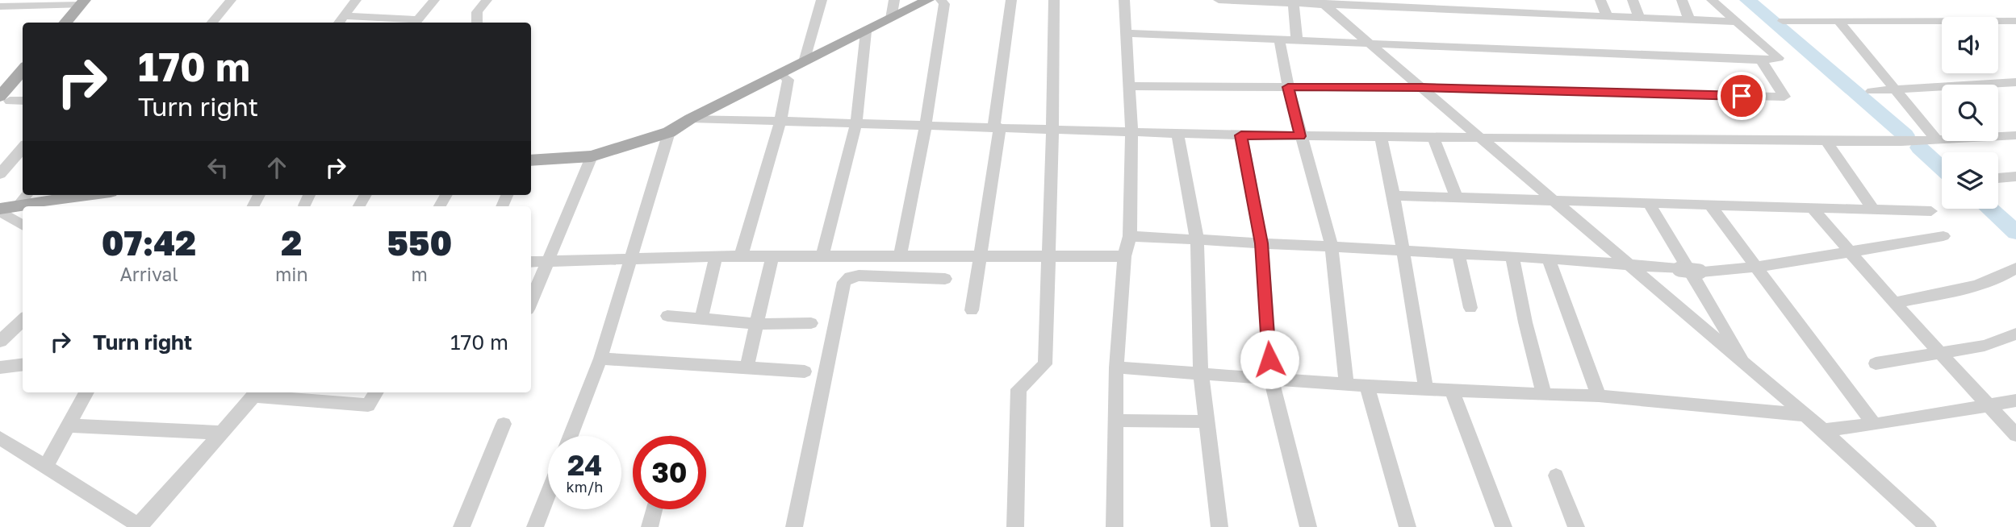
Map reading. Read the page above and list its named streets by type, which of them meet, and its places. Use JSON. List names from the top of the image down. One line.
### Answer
{"page":{"turn":["170 m","Turn right"],"eta":["07:42","Arrival","2","min","550","m"],"list":[{"name":"Turn right","value":"170 m"}],"speed":"24 km/h","limit":"30"}}
